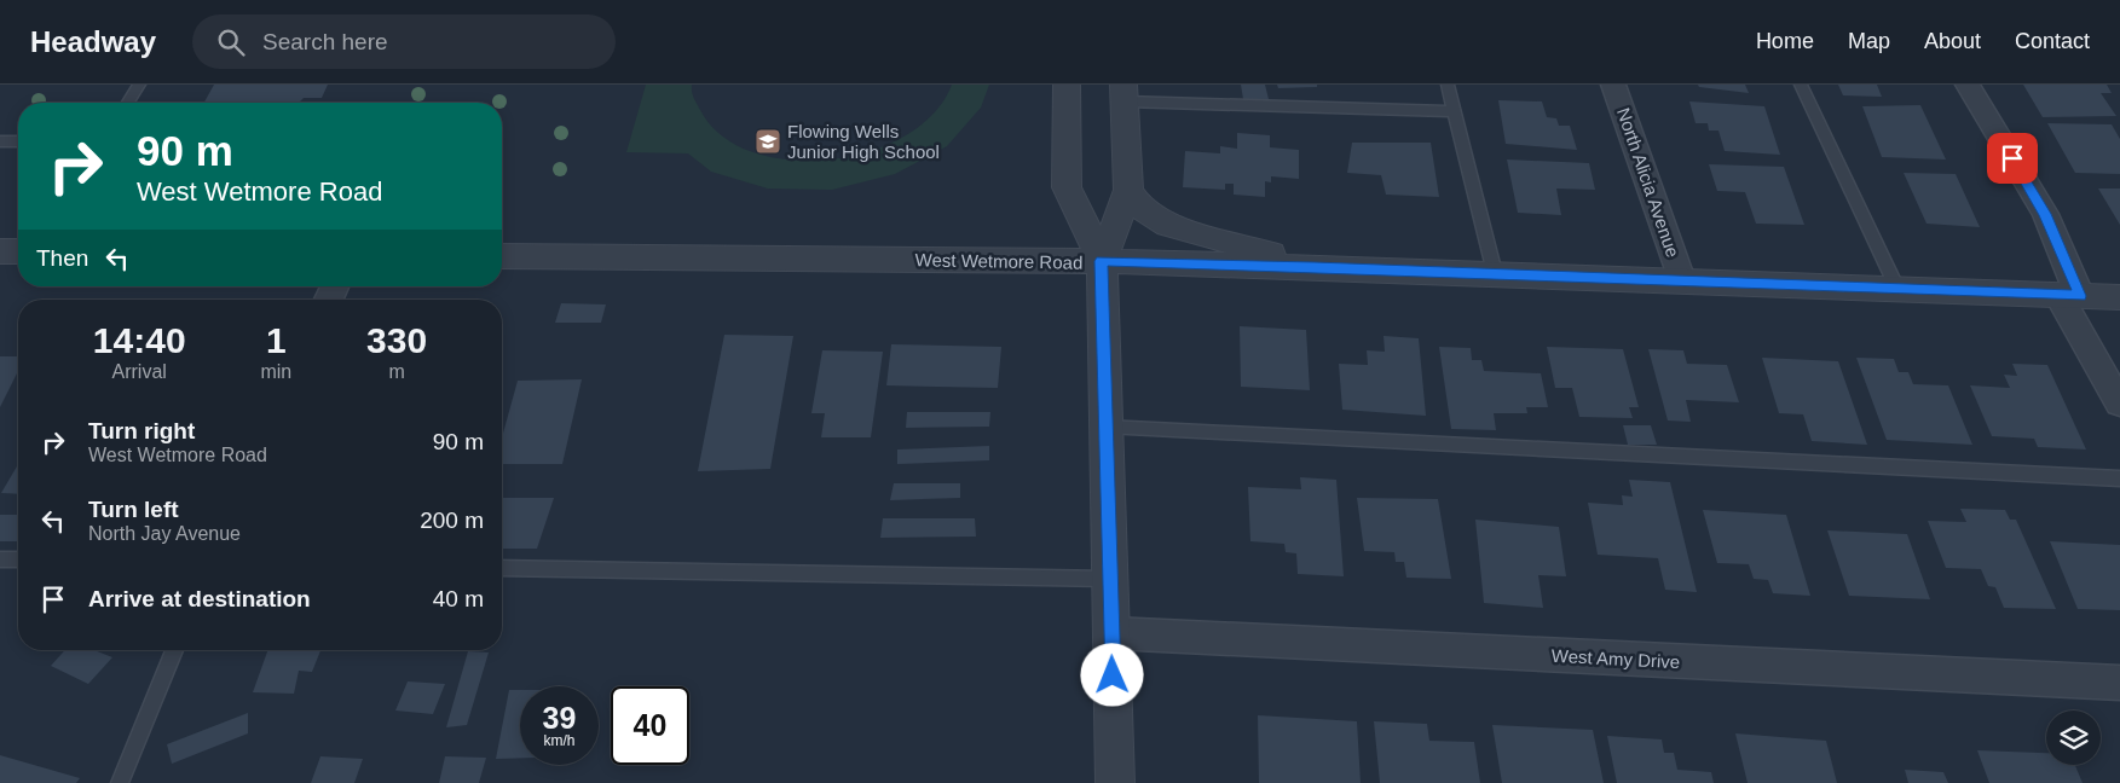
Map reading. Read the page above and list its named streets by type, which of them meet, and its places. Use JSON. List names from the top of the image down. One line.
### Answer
{"streets":{"street":["North Alicia Avenue","West Wetmore Road","West Amy Drive"]},"crossings":[["North Alicia Avenue","West Wetmore Road"]],"places":{"school or university":["Flowing Wells Junior High School"]},"page":{"header":"Headway","search":"Search here","nav":["Home","Map","About","Contact"],"turn":["90 m","West Wetmore Road"],"then":"Then","eta":["14:40","Arrival","1","min","330","m"],"list":[{"name":"Turn right","note":"West Wetmore Road","value":"90 m"},{"name":"Turn left","note":"North Jay Avenue","value":"200 m"},{"name":"Arrive at destination","value":"40 m"}],"speed":"39 km/h","limit":"40"}}
